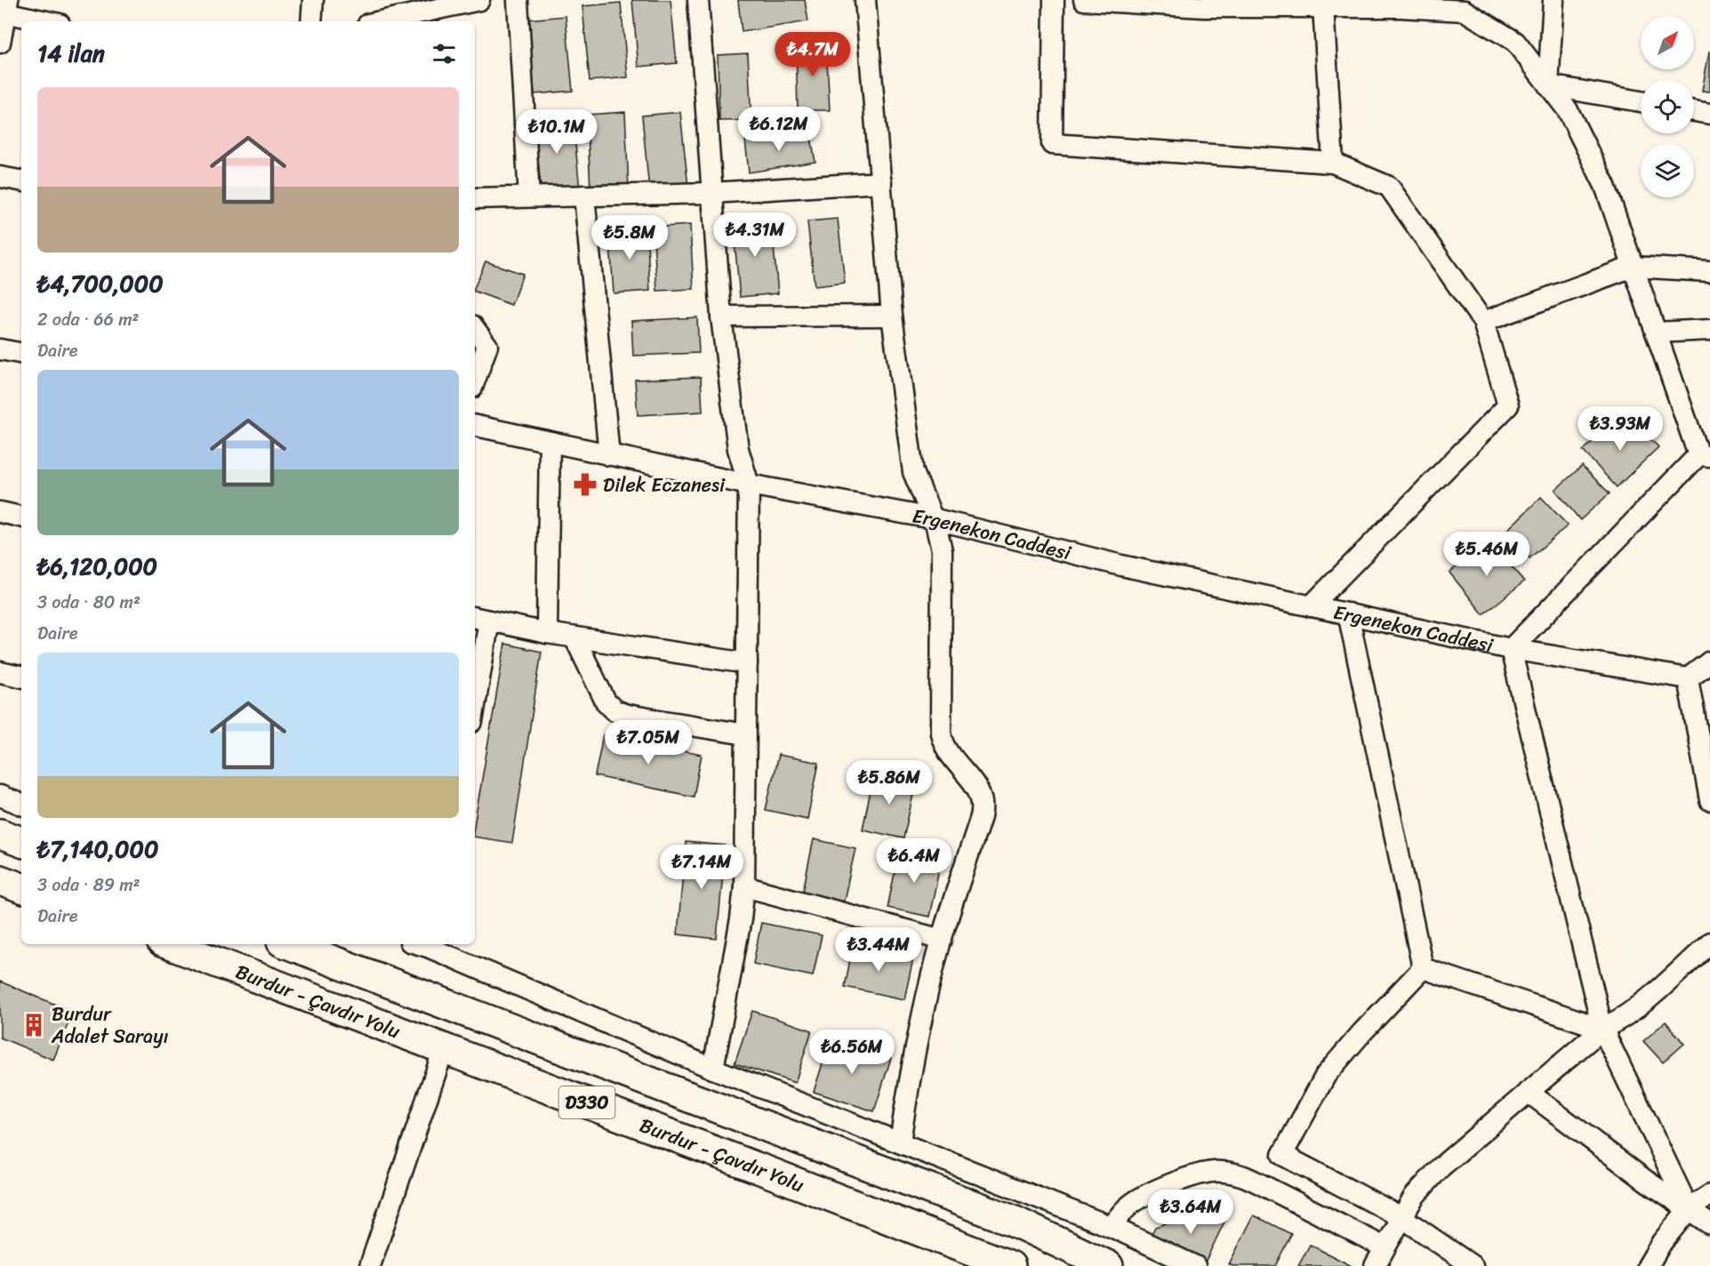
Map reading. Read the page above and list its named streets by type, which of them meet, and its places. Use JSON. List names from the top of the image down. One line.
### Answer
{"streets":{"highway":["Burdur - Çavdır Yolu","D330"],"street":["Ergenekon Caddesi"]},"places":{"pharmacy":["Dilek Eczanesi"],"building":["Burdur Adalet Sarayı"]},"north":"top right","page":{"heading":"14 ilan","price":["₺4.7M","₺6.12M","₺10.1M","₺4.31M","₺5.8M","₺3.93M","₺5.46M","₺7.05M","₺5.86M","₺6.4M","₺7.14M","₺3.44M","₺6.56M","₺3.64M"],"list":[{"name":"₺4,700,000","note":"2 oda · 66 m² · Daire"},{"name":"₺6,120,000","note":"3 oda · 80 m² · Daire"},{"name":"₺7,140,000","note":"3 oda · 89 m² · Daire"}]}}
